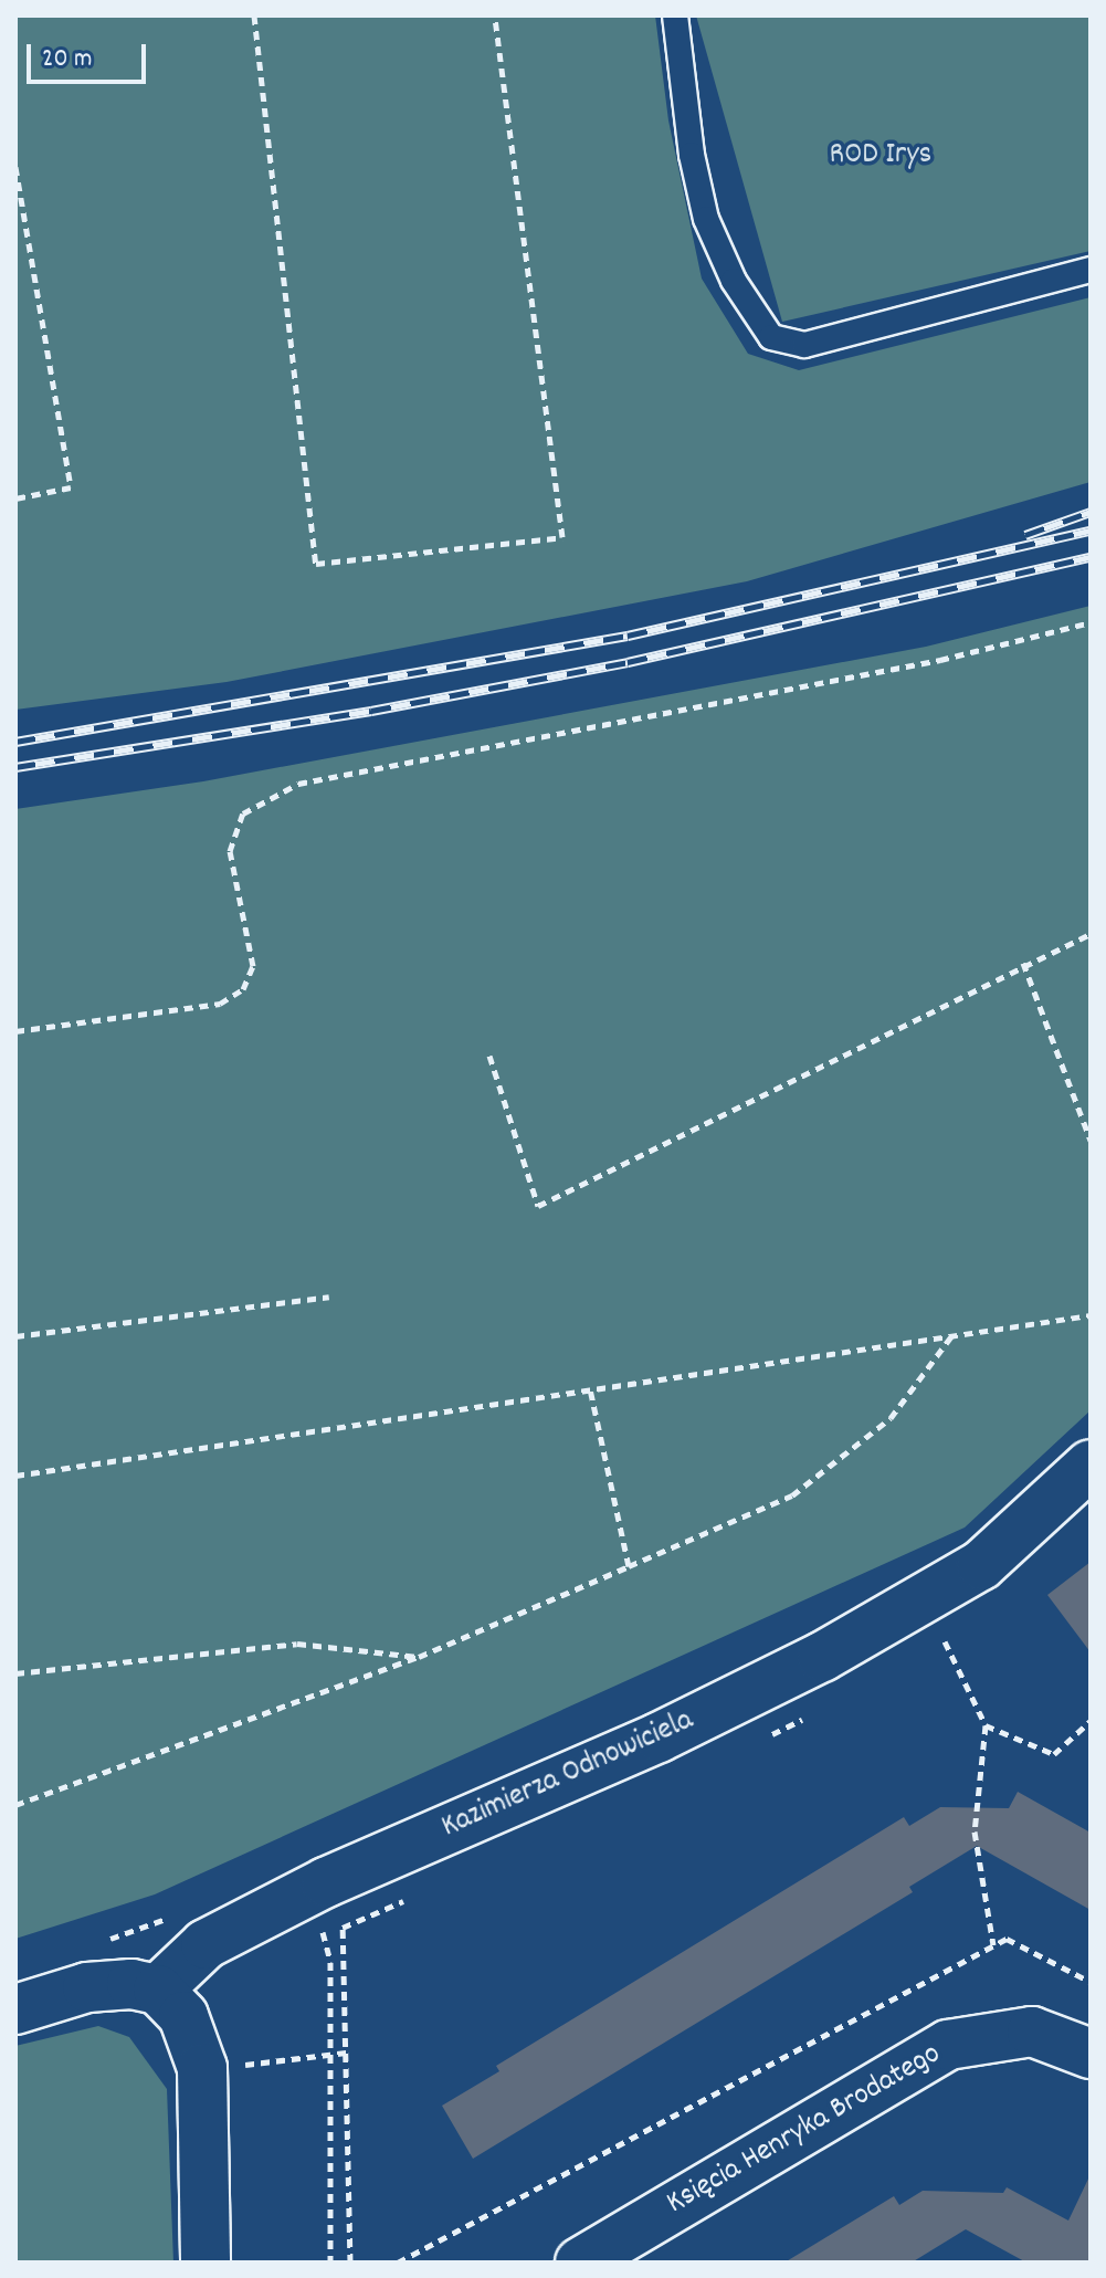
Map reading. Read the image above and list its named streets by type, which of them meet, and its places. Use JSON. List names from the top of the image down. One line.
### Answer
{"streets":{"street":["Kazimierza Odnowiciela","Księcia Henryka Brodatego"]},"parks":["ROD Irys"],"scale_bar":"20 m"}
